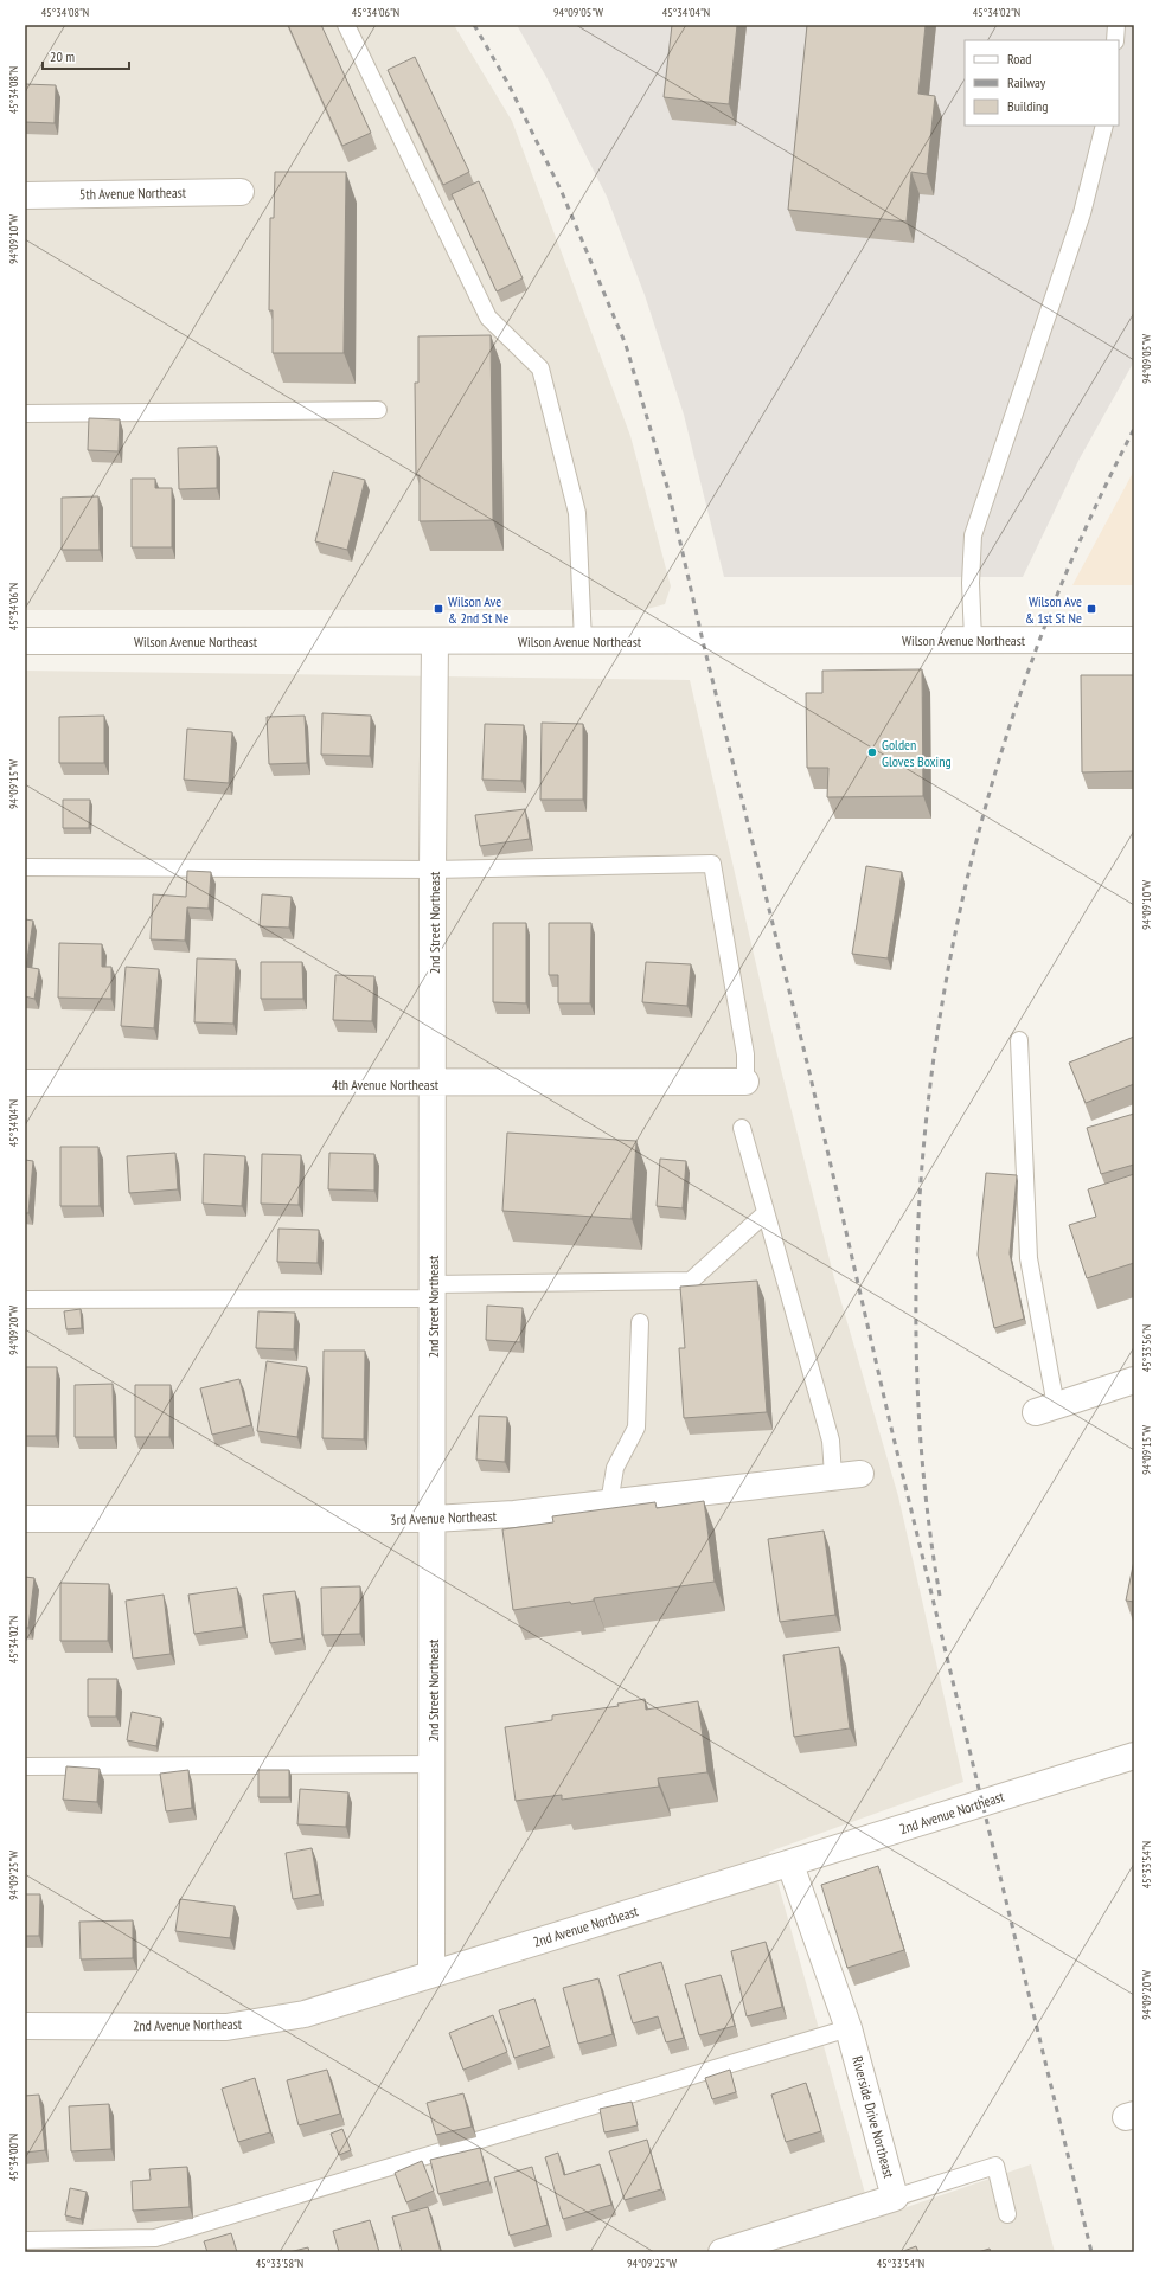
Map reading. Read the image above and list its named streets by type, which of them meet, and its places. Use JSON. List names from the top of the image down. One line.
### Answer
{"streets":{"street":["5th Avenue Northeast","Wilson Avenue Northeast","2nd Street Northeast","4th Avenue Northeast","3rd Avenue Northeast","2nd Avenue Northeast","Riverside Drive Northeast"]},"crossings":[["Wilson Avenue Northeast","2nd Street Northeast"],["2nd Street Northeast","4th Avenue Northeast"],["2nd Street Northeast","3rd Avenue Northeast"],["2nd Street Northeast","2nd Avenue Northeast"],["2nd Avenue Northeast","Riverside Drive Northeast"]],"places":{"transit":["Wilson Ave & 2nd St Ne","Wilson Ave & 1st St Ne"],"other":["Golden Gloves Boxing"]},"legend":["Road","Railway","Building"],"scale_bar":"20 m","coordinates":["45°34'08\"N","45°34'06\"N","94°09'05\"W","45°34'04\"N","45°34'02\"N","94°09'10\"W","94°09'15\"W","94°09'20\"W","45°33'56\"N","45°33'54\"N","94°09'25\"W","45°34'00\"N","45°33'58\"N"]}
